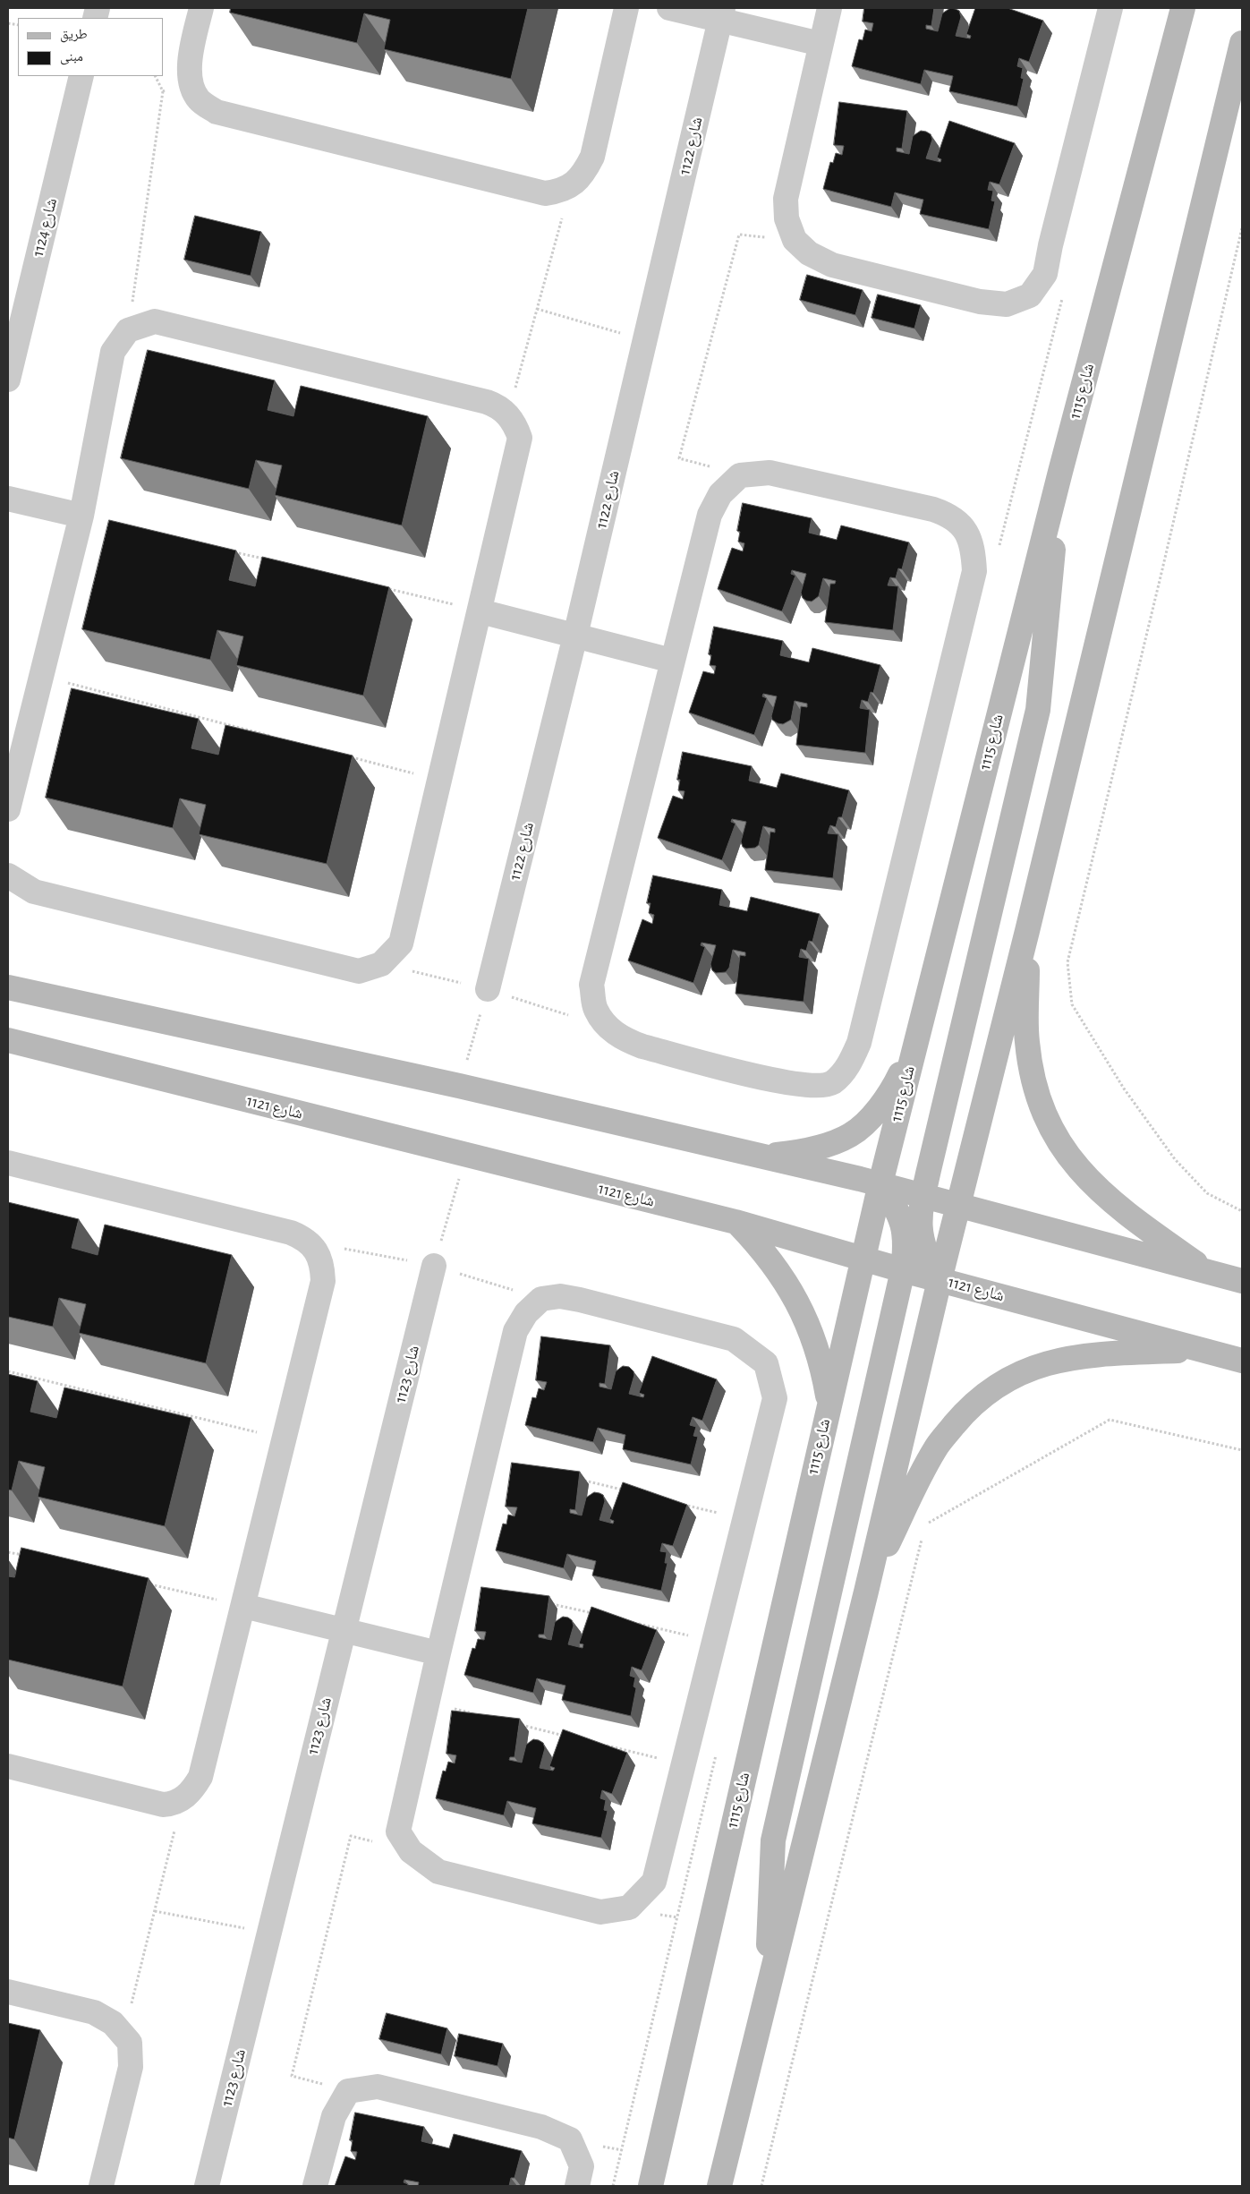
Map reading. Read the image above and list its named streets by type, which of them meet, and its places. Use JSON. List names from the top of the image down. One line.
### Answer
{"streets":{"street":["شارع 1122","شارع 1124","شارع 1115","شارع 1121","شارع 1123"]},"crossings":[["شارع 1115","شارع 1121"]],"legend":["طريق","مبنى"]}
